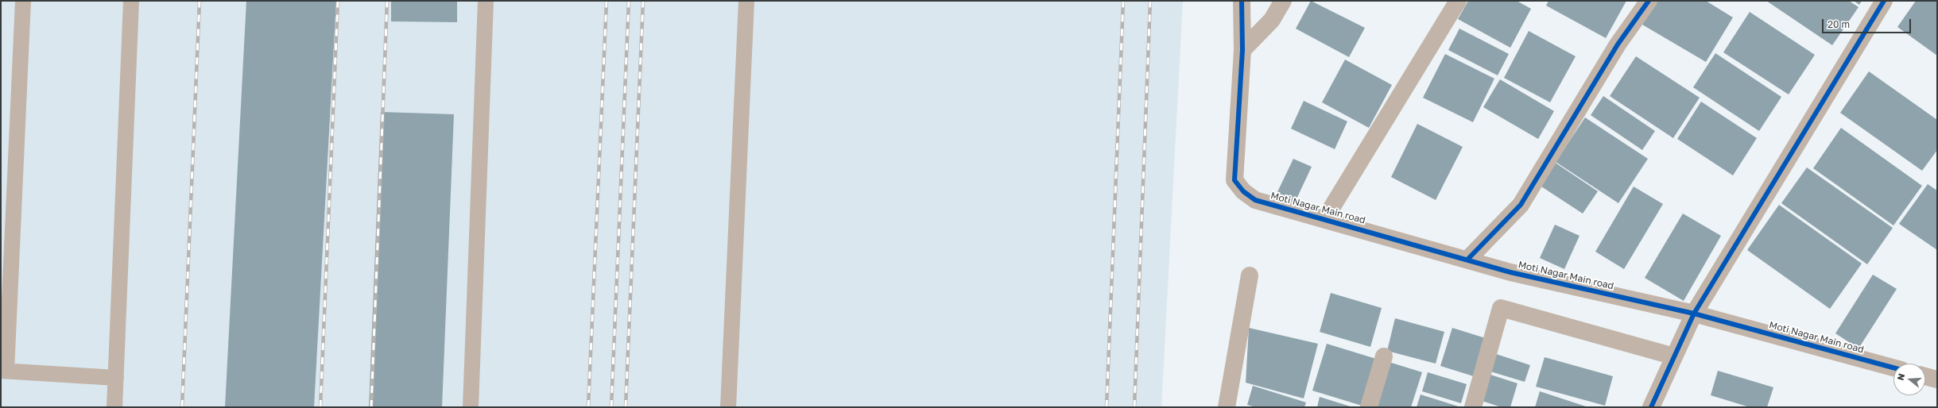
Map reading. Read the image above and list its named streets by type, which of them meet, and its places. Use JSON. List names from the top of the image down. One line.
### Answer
{"streets":{"street":["Moti Nagar Main road"]},"scale_bar":"20 m","north":"left"}
